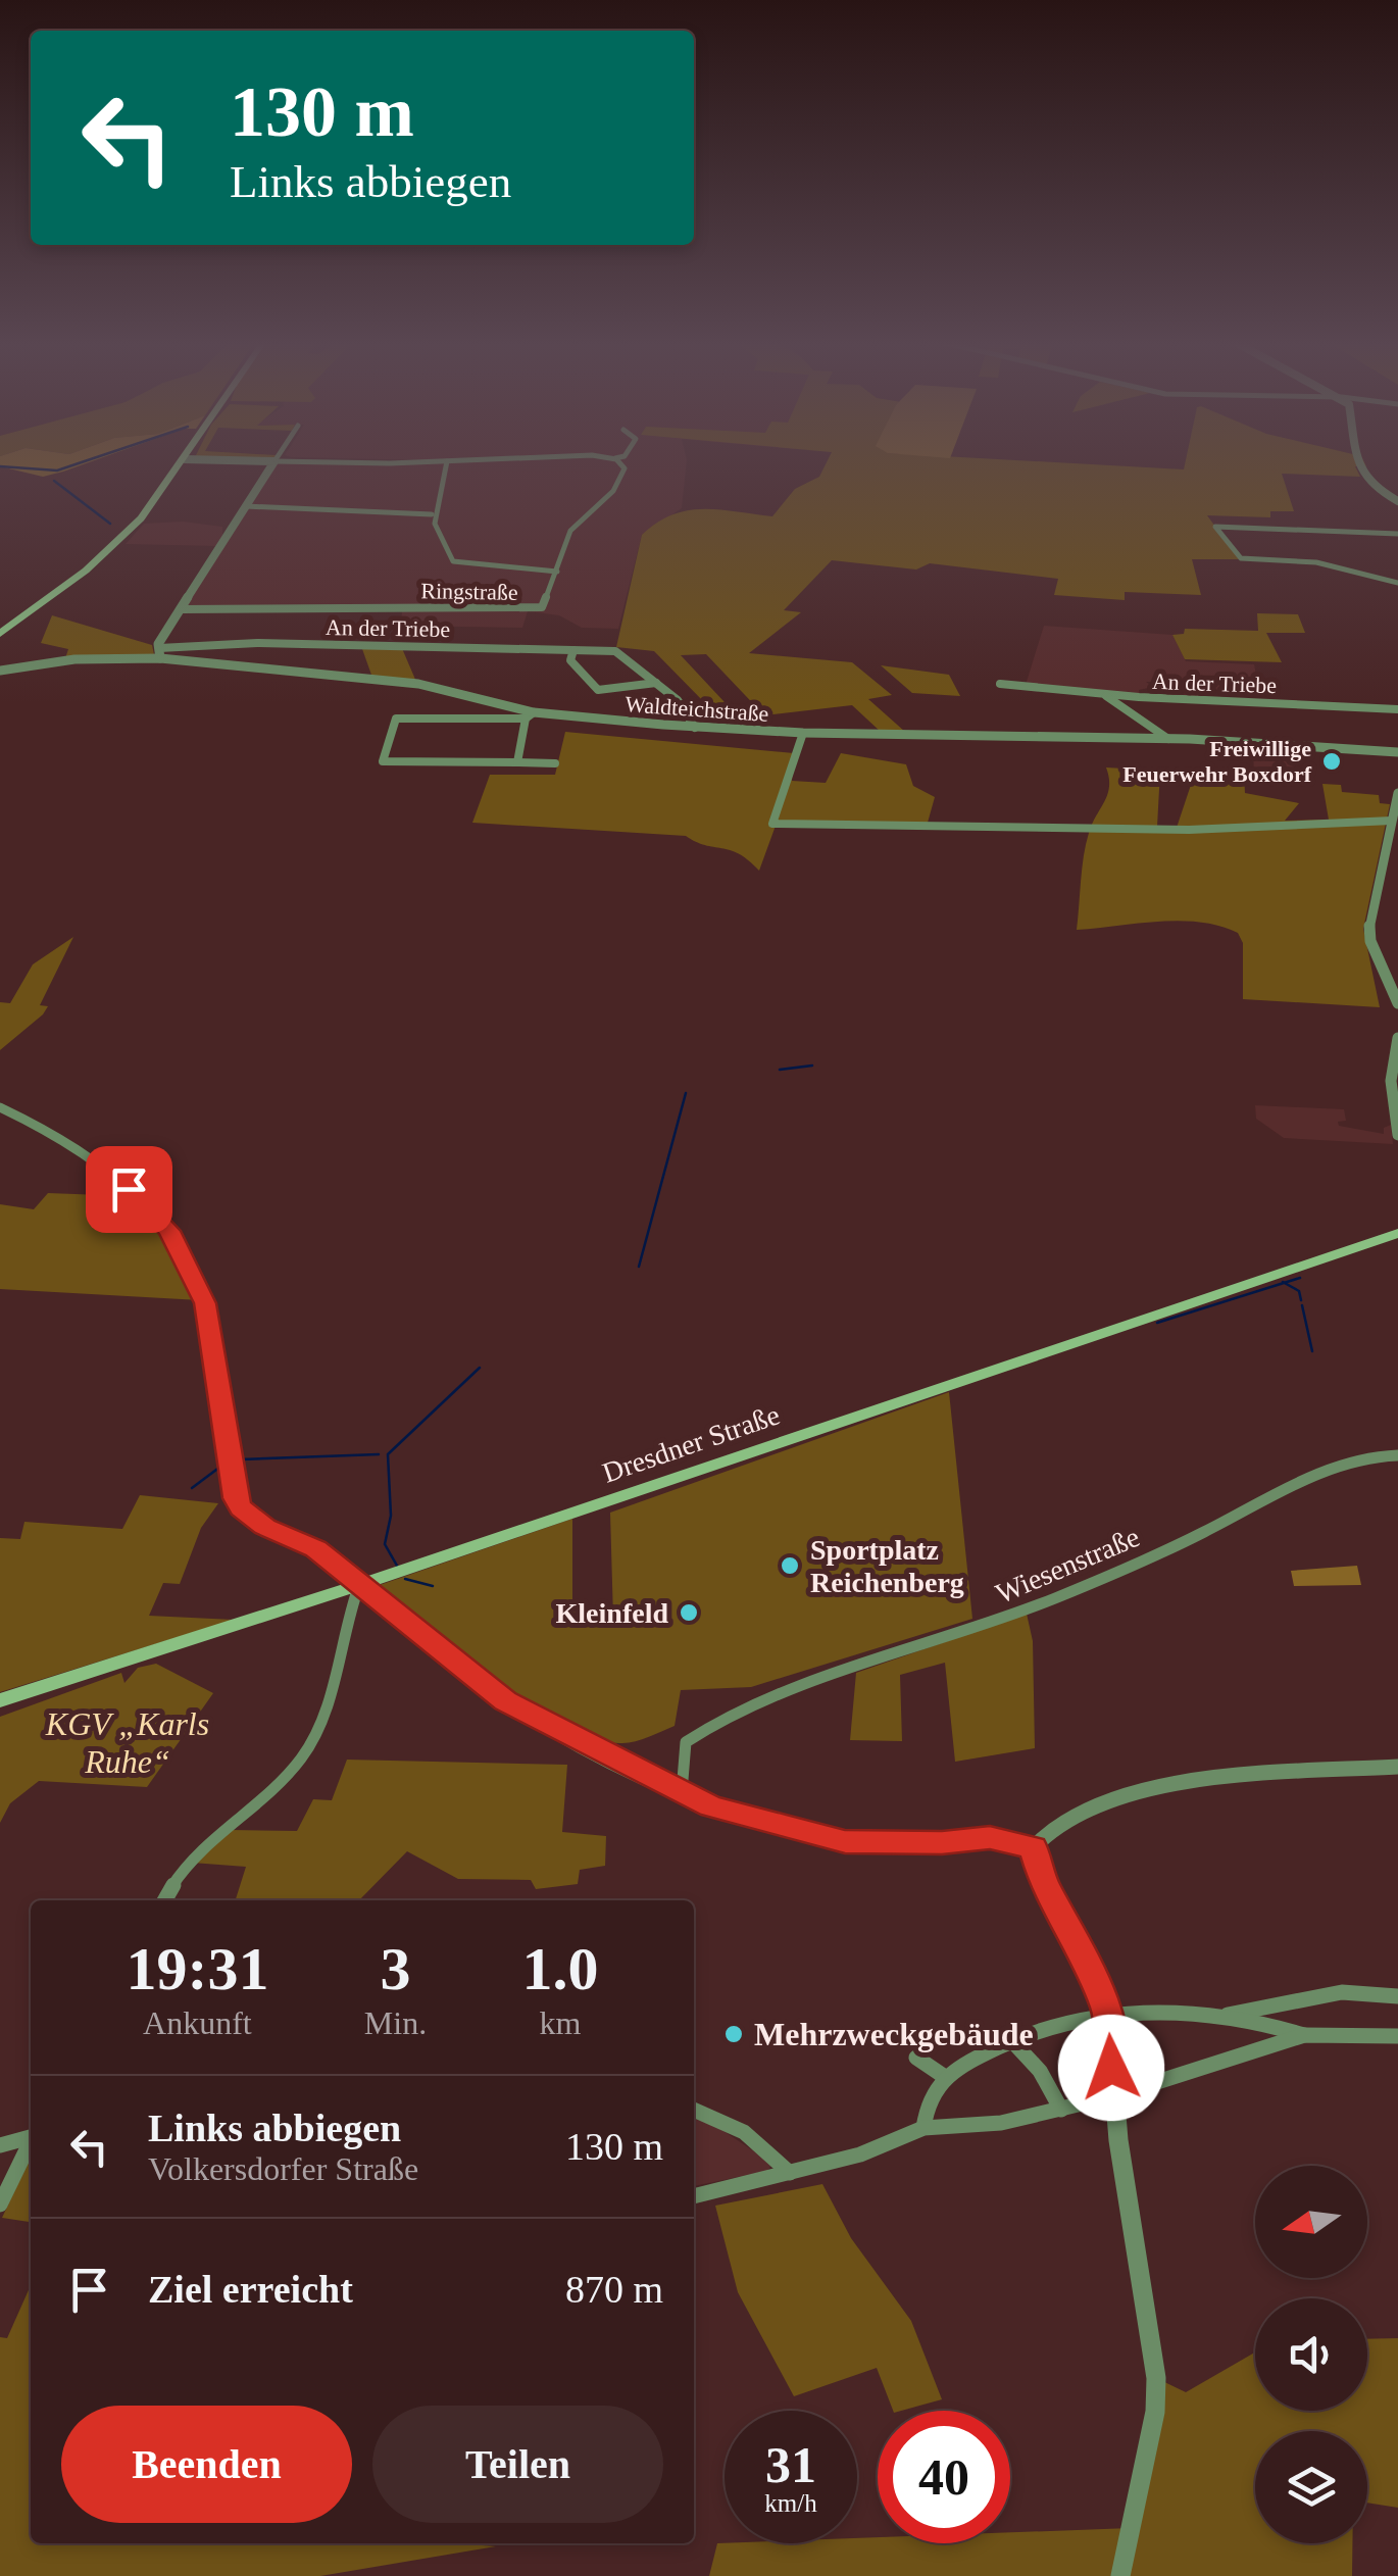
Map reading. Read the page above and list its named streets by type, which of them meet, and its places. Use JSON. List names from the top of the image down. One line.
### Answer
{"streets":{"main road":["Dresdner Straße"],"street":["Ringstraße","An der Triebe","Waldteichstraße","Wiesenstraße"]},"crossings":[["An der Triebe","Waldteichstraße"]],"parks":["KGV „Karls Ruhe“"],"places":["Freiwillige Feuerwehr Boxdorf","Sportplatz Reichenberg","Kleinfeld","Mehrzweckgebäude"],"north":"left","page":{"turn":["130 m","Links abbiegen"],"eta":["19:31","Ankunft","3","Min.","1.0","km"],"list":[{"name":"Links abbiegen","note":"Volkersdorfer Straße","value":"130 m"},{"name":"Ziel erreicht","value":"870 m"}],"buttons":["Beenden","Teilen"],"speed":"31 km/h","limit":"40"}}
